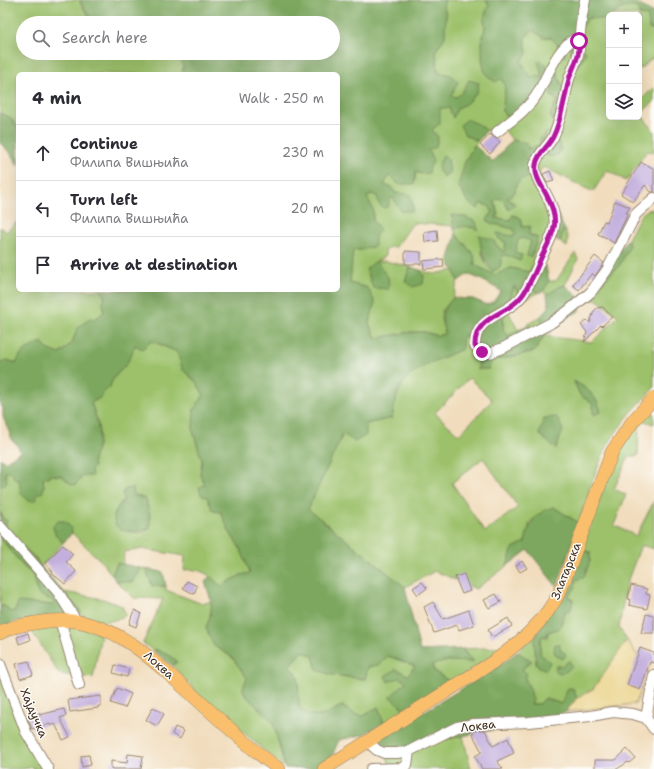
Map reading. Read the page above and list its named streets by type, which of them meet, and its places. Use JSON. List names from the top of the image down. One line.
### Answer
{"streets":{"main road":["Златарска","Локва"],"street":["Хајдучка"]},"crossings":[["Златарска","Локва"]],"page":{"map_buttons":["+","−"],"search":"Search here","heading":["4 min","Walk · 250 m"],"list":[["Continue","Филипа Вишњића","230 m"],["Turn left","Филипа Вишњића","20 m"],"Arrive at destination"]}}
